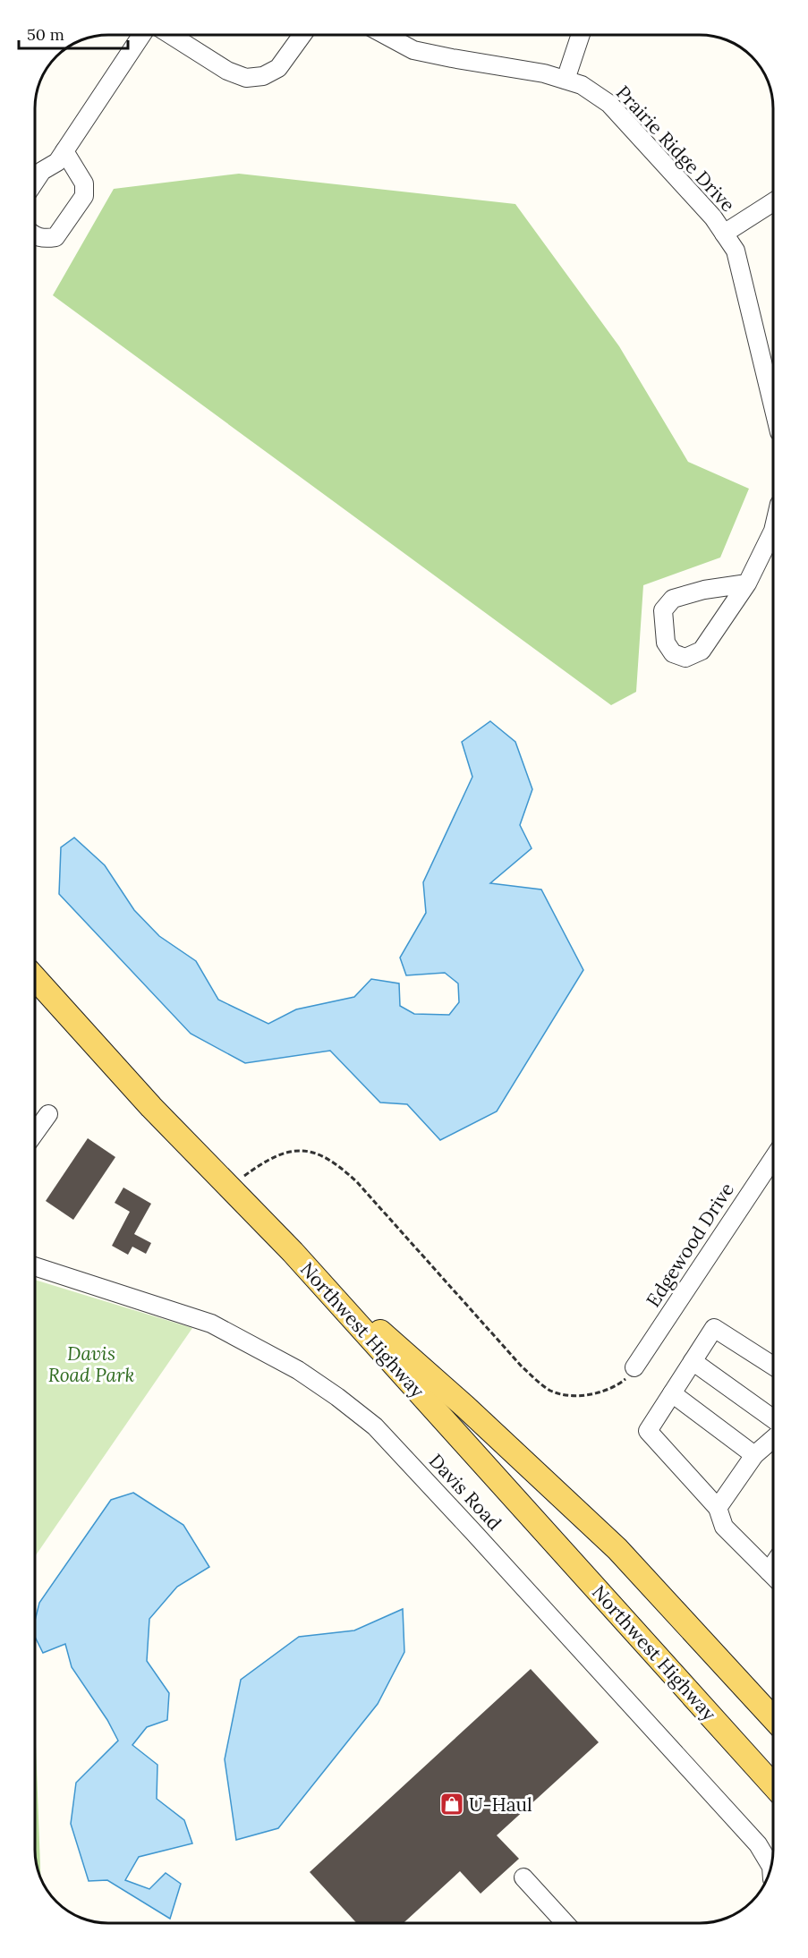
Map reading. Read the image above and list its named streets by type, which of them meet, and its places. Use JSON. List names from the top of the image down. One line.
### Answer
{"streets":{"main road":["Northwest Highway"],"street":["Prairie Ridge Drive","Edgewood Drive","Davis Road"]},"parks":["Davis Road Park"],"places":{"shop":["U-Haul"]},"scale_bar":"50 m"}
